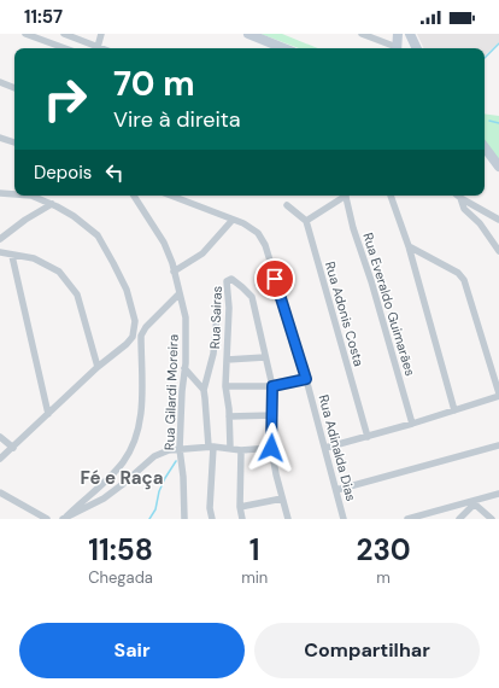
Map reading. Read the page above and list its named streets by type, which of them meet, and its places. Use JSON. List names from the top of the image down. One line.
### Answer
{"streets":{"street":["Rua Everaldo Guimarães","Rua Adonis Costa","Rua Sairas","Rua Gilardi Moreira","Rua Adinalda Dias"]},"districts":["Fé e Raça"],"page":{"status":"11:57","turn":["70 m","Vire à direita"],"then":"Depois","eta":["11:58","Chegada","1","min","230","m"],"buttons":["Sair","Compartilhar"]}}
